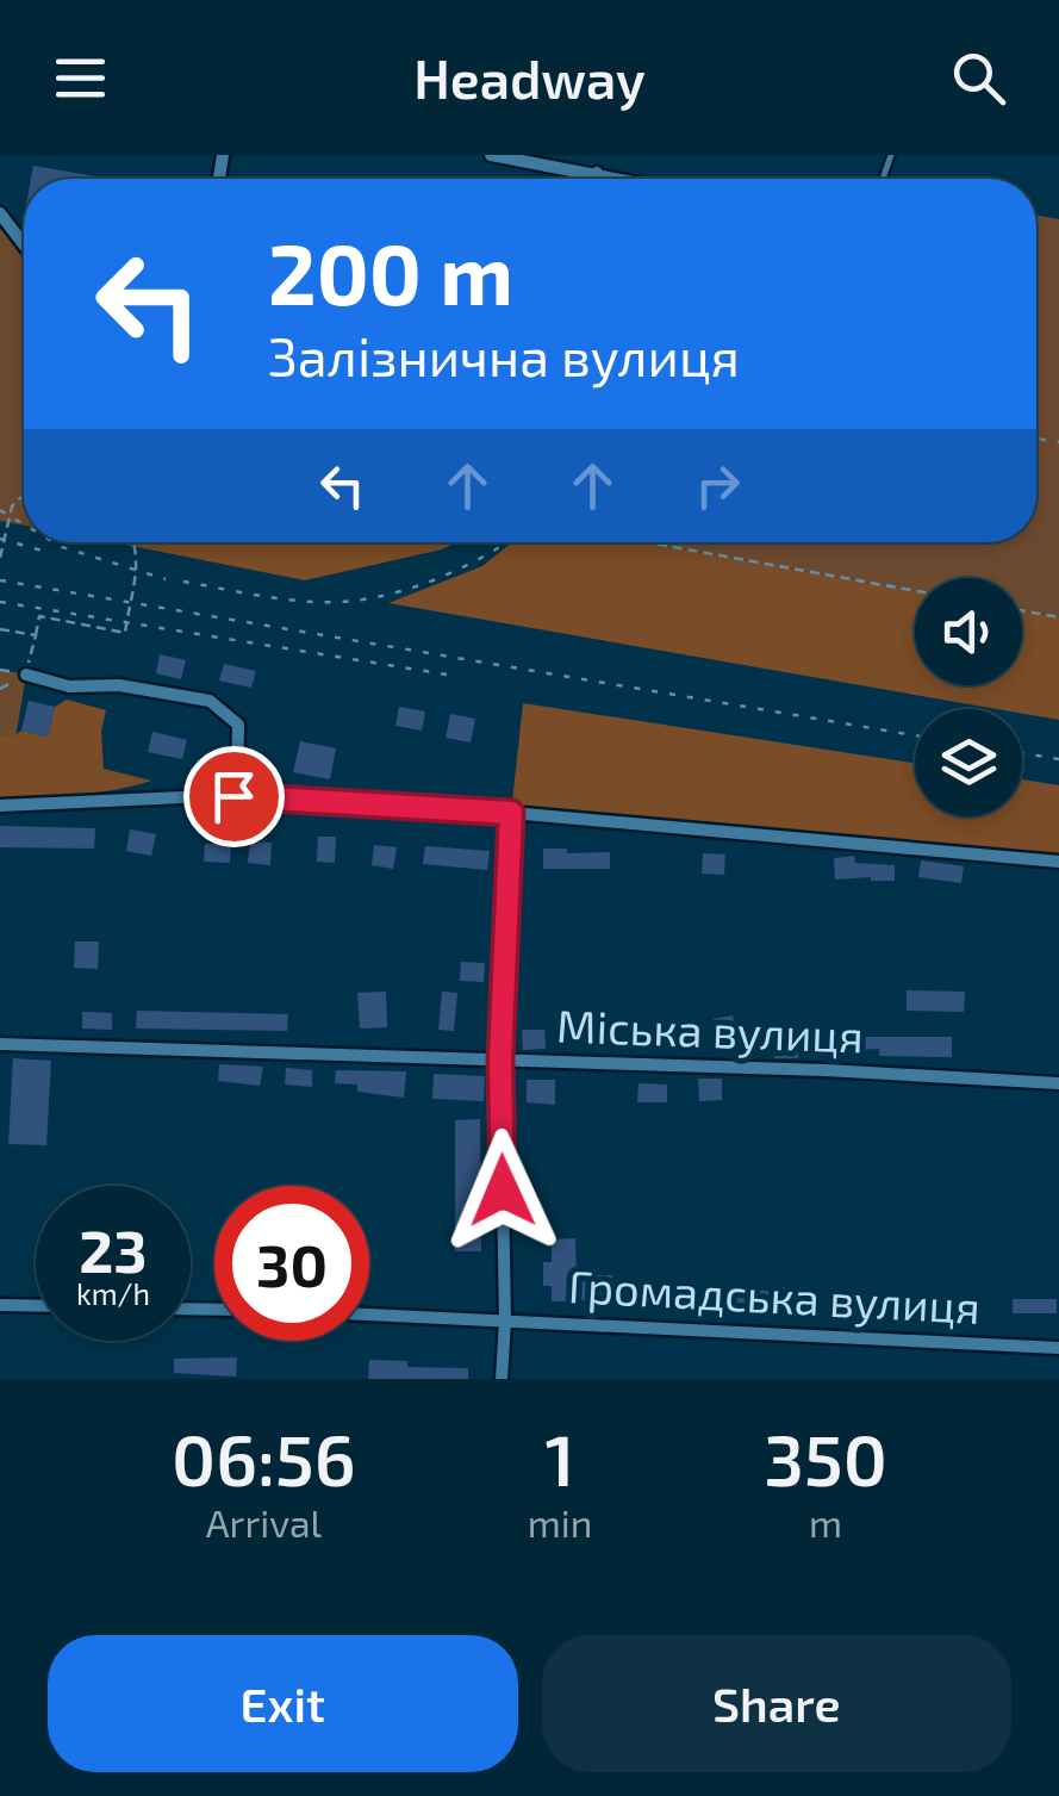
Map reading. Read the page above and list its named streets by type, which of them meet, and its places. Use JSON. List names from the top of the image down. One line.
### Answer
{"streets":{"street":["Міська вулиця","Громадська вулиця"]},"page":{"header":"Headway","turn":["200 m","Залізнична вулиця"],"speed":"23 km/h","limit":"30","eta":["06:56","Arrival","1","min","350","m"],"buttons":["Exit","Share"]}}
